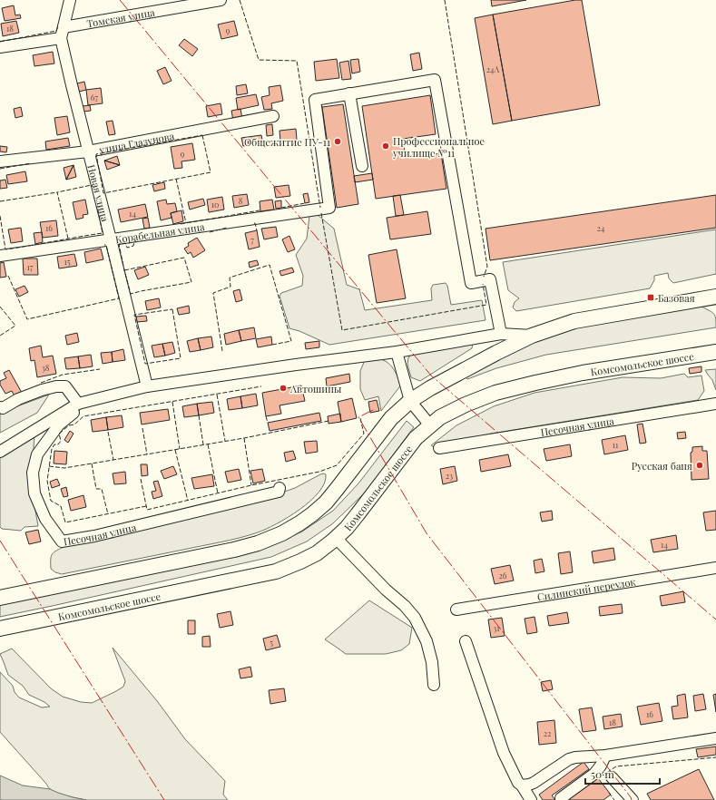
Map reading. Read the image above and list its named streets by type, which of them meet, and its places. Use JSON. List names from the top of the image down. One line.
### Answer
{"streets":{"main road":["Комсомольское шоссе"],"street":["Томская улица","улица Глазунова","Новая улица","Корабельная улица","Песочная улица","Силинский переулок"]},"crossings":[["Томская улица","Новая улица"],["улица Глазунова","Новая улица"],["Новая улица","Корабельная улица"]],"places":{"other":["Общежитие ПУ-11","Профессиональное училище №11","Автошины","Русская баня"],"transit":["Базовая"]},"house_numbers":["18","9","24А","67","9","8","10","14","16","24","7","15","17","38","11","23","14","26","31","5","16","18","22"],"scale_bar":"50 m"}
